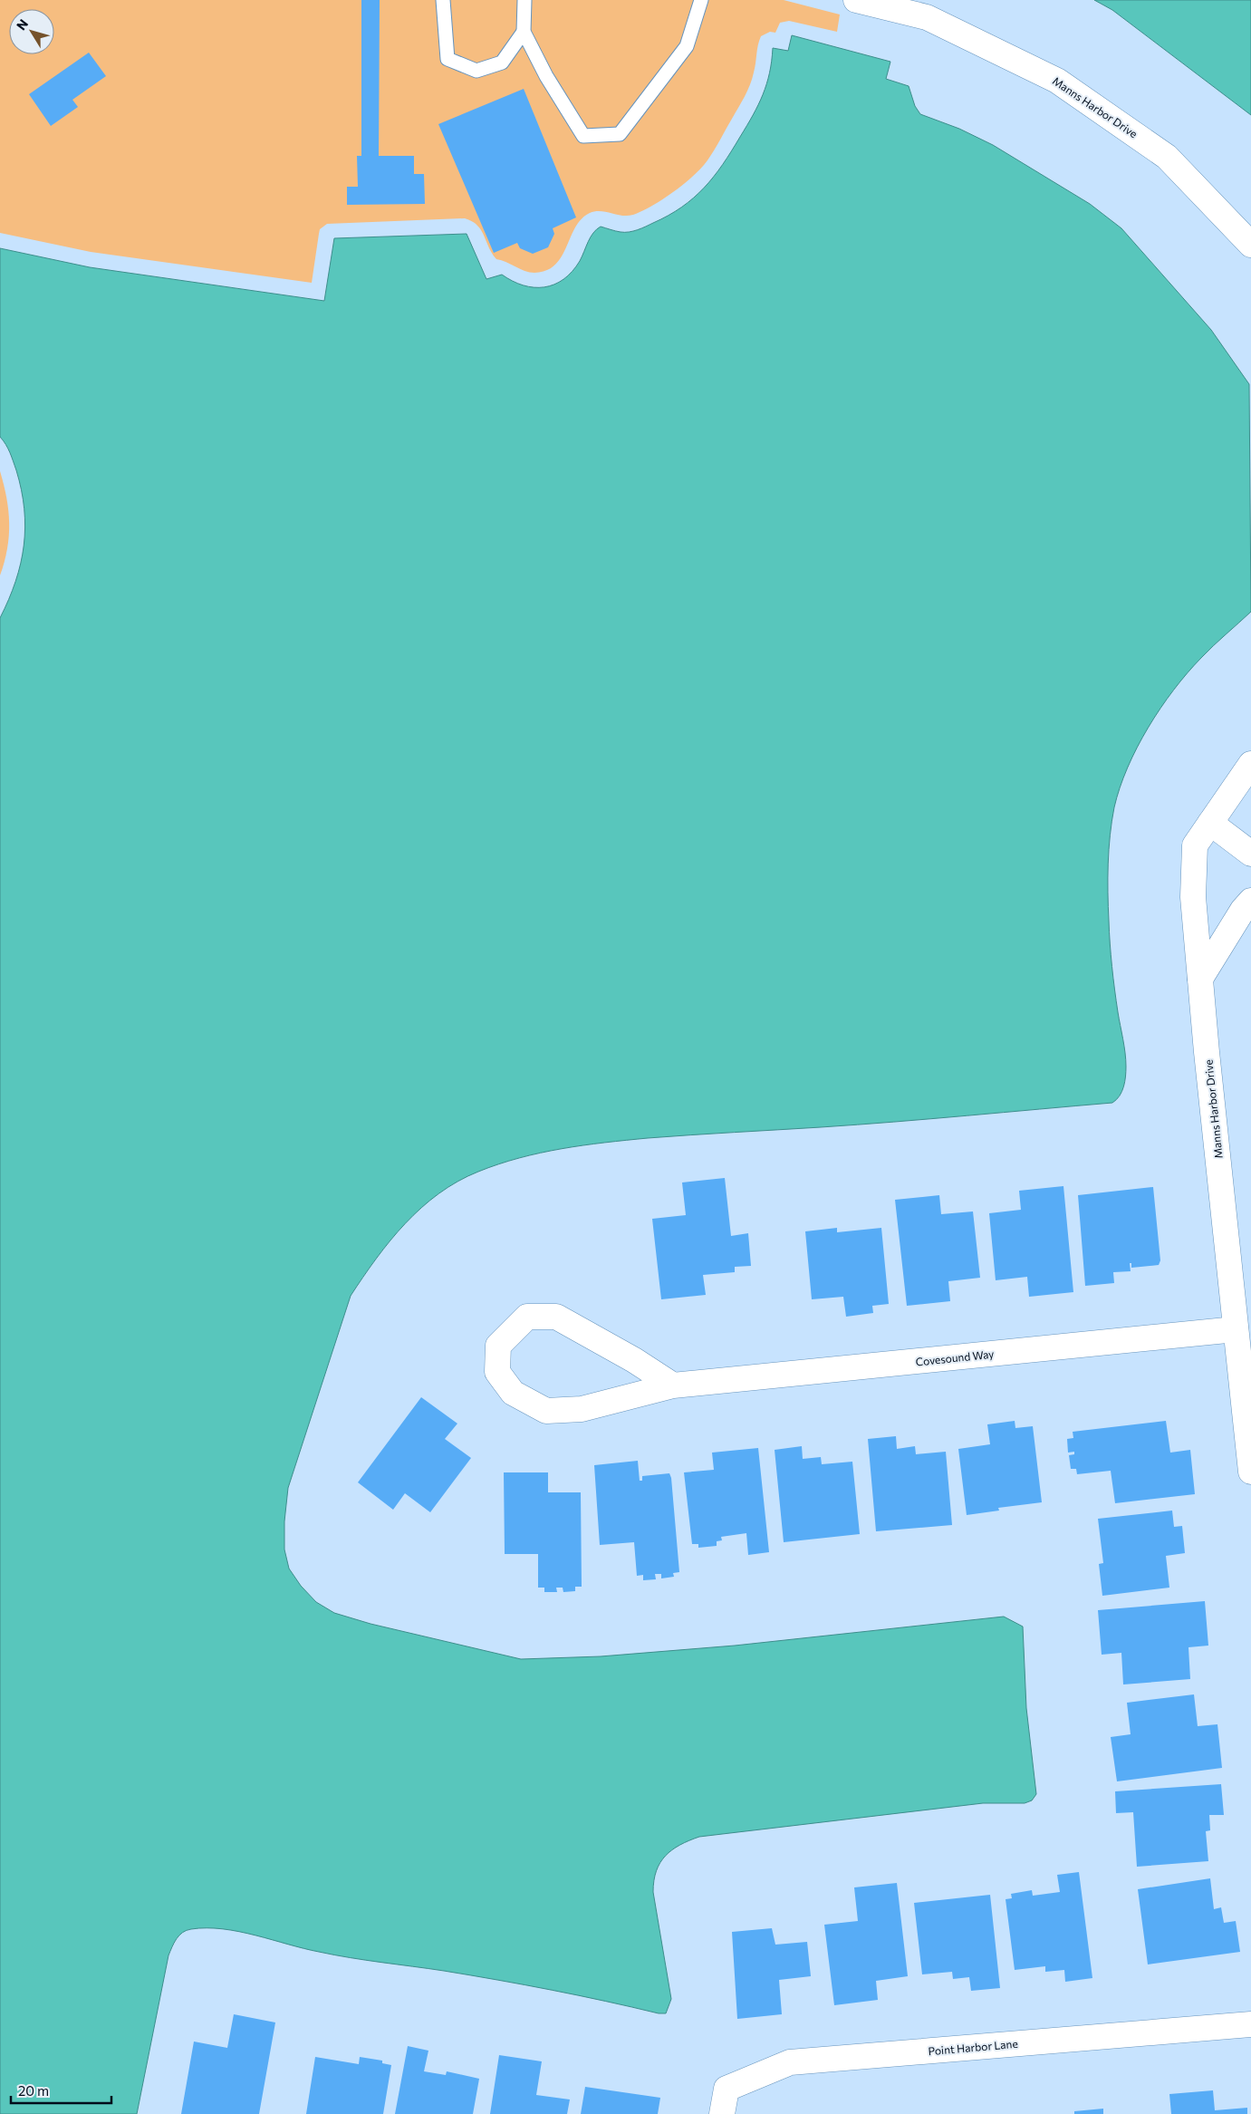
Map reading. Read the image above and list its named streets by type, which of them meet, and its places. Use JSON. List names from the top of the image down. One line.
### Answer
{"streets":{"street":["Manns Harbor Drive","Covesound Way","Point Harbor Lane"]},"crossings":[["Manns Harbor Drive","Covesound Way"]],"scale_bar":"20 m","north":"top left"}
